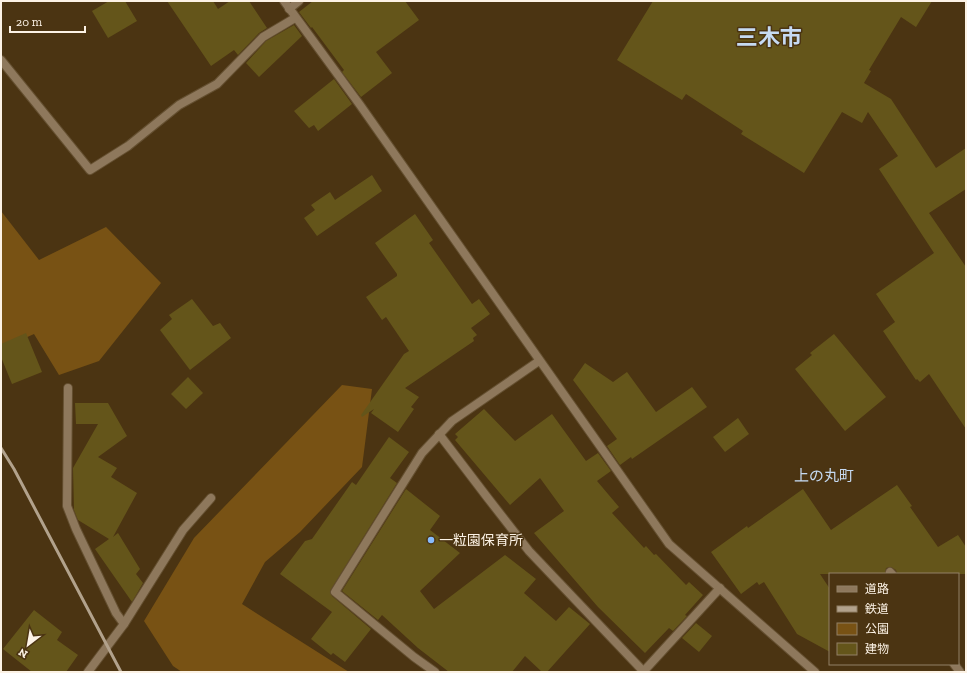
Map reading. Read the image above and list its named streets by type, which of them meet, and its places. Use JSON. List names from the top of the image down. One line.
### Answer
{"districts":["三木市","上の丸町"],"places":["一粒園保育所"],"legend":["道路","鉄道","公園","建物"],"scale_bar":"20 m","north":"bottom left"}
